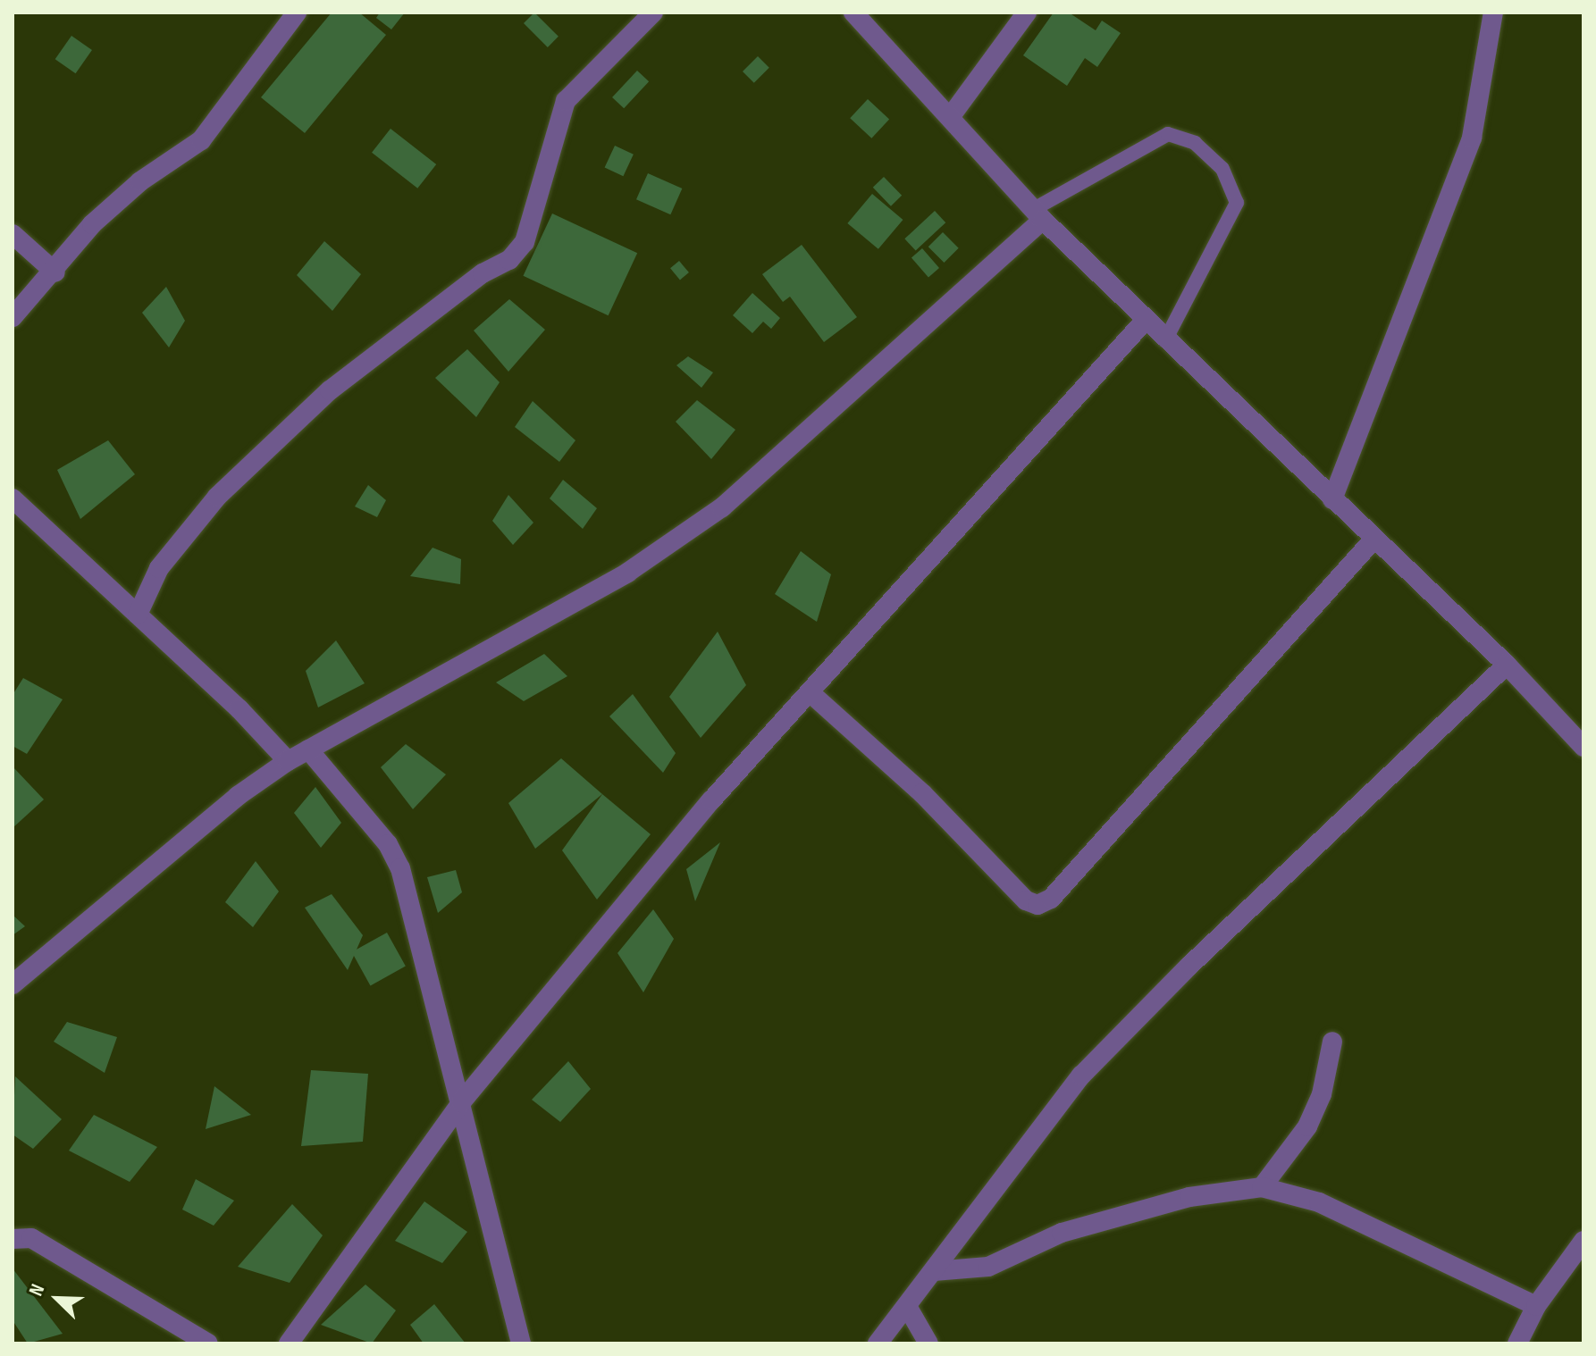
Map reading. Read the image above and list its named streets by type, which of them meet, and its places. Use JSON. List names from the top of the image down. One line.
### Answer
{"north":"top left"}
